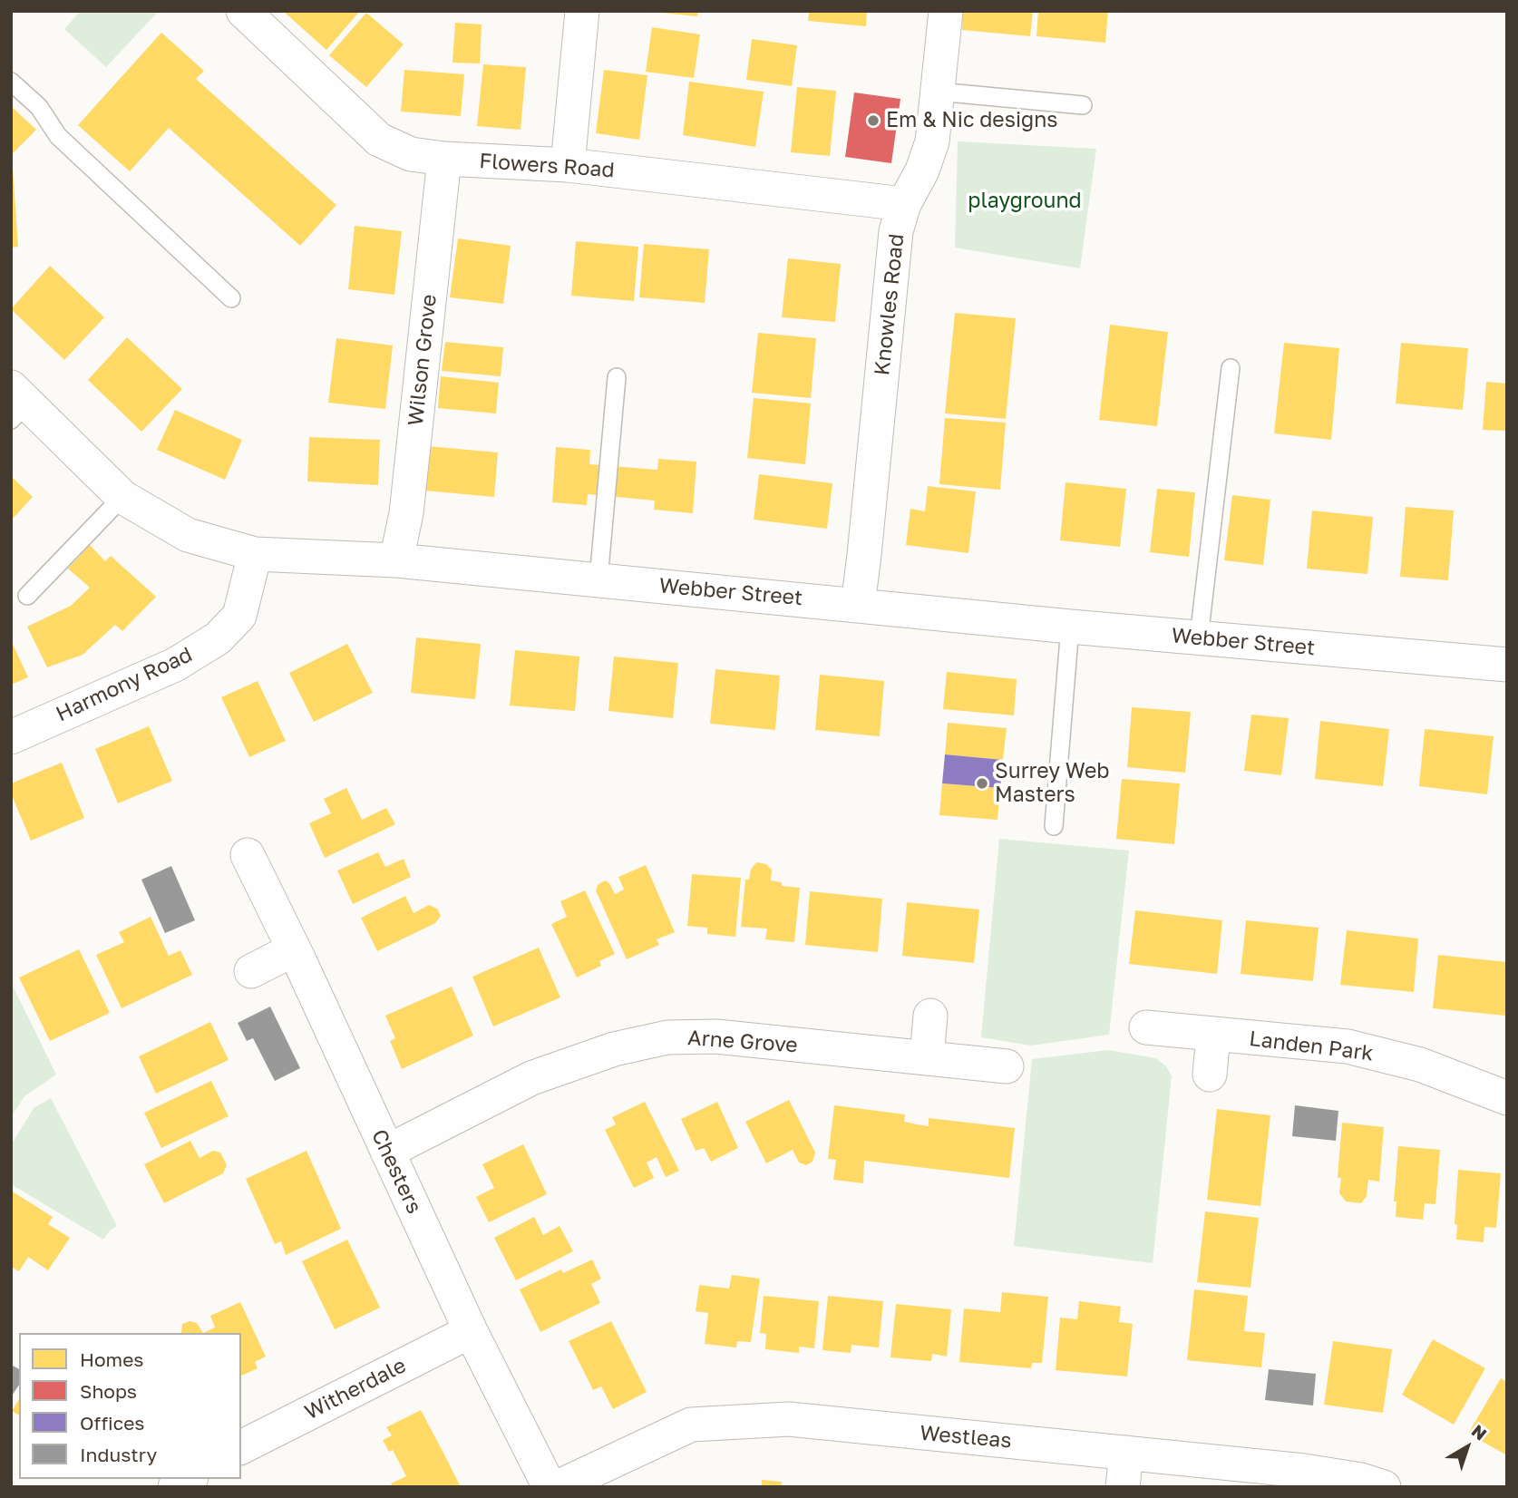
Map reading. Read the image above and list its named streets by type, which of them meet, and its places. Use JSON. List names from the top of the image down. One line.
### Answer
{"streets":{"street":["Flowers Road","Knowles Road","Wilson Grove","Webber Street","Harmony Road","Arne Grove","Landen Park","Chesters","Witherdale","Westleas"]},"crossings":[["Flowers Road","Knowles Road"],["Flowers Road","Wilson Grove"],["Knowles Road","Webber Street"],["Wilson Grove","Webber Street"],["Webber Street","Harmony Road"],["Arne Grove","Chesters"],["Chesters","Witherdale"]],"parks":["playground"],"places":["Em & Nic designs","Surrey Web Masters"],"legend":["Homes","Shops","Offices","Industry"],"north":"top right"}
